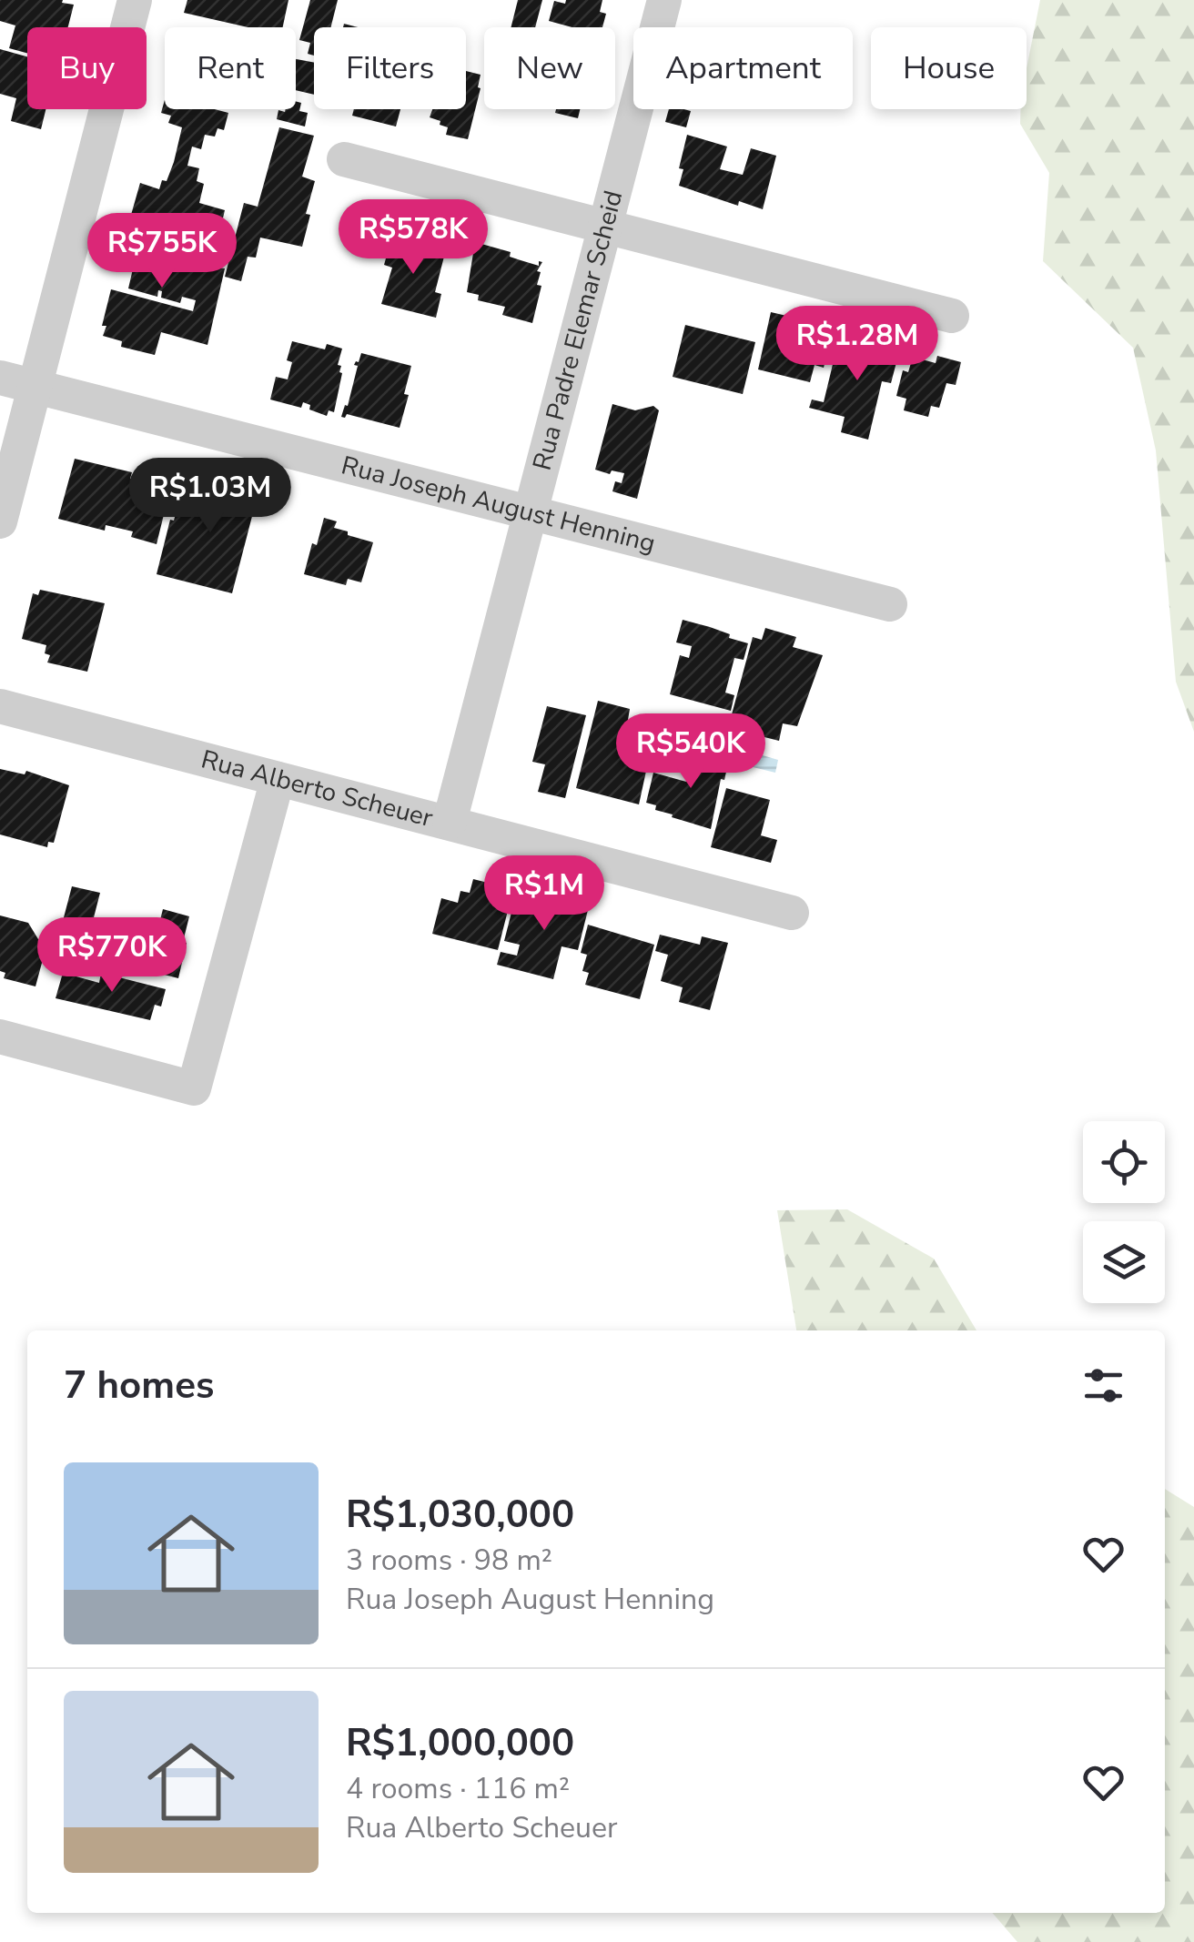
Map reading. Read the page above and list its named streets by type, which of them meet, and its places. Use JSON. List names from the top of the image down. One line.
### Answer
{"streets":{"street":["Rua Padre Elemar Scheid","Rua Joseph August Henning","Rua Alberto Scheuer"]},"crossings":[["Rua Padre Elemar Scheid","Rua Joseph August Henning"],["Rua Padre Elemar Scheid","Rua Alberto Scheuer"]],"page":{"chip":["Buy","Rent","Filters","New","Apartment","House"],"price":["R$578K","R$755K","R$1.28M","R$1.03M","R$540K","R$1M","R$770K"],"heading":"7 homes","list":[{"name":"R$1,030,000","note":"3 rooms · 98 m² · Rua Joseph August Henning"},{"name":"R$1,000,000","note":"4 rooms · 116 m² · Rua Alberto Scheuer"}]}}
